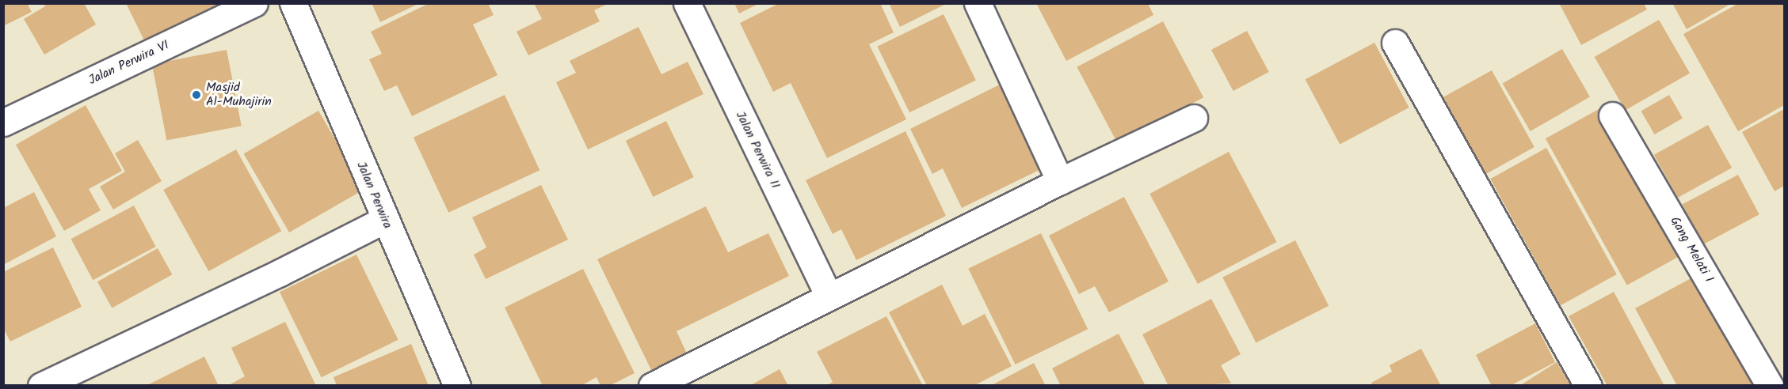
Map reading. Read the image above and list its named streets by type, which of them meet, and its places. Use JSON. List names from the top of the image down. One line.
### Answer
{"streets":{"street":["Jalan Perwira VI","Jalan Perwira II","Jalan Perwira","Gang Melati I"]},"places":["Masjid Al-Muhajirin"]}
